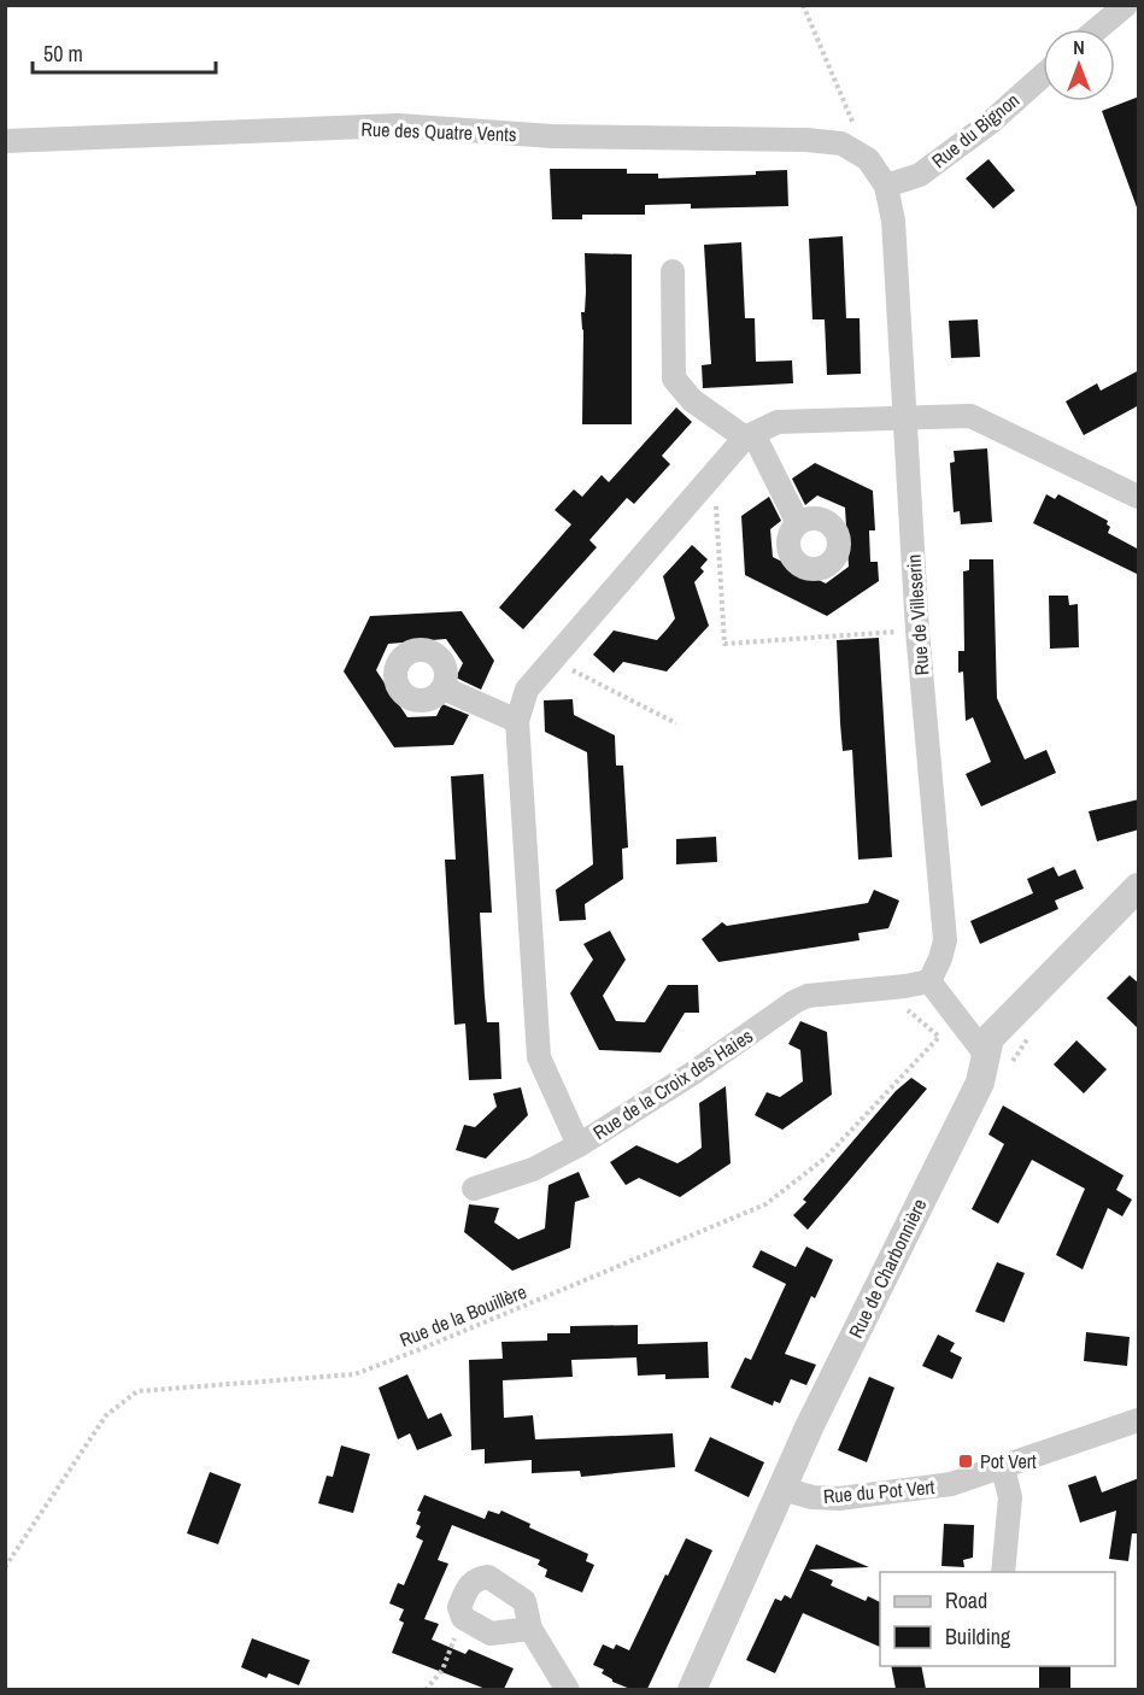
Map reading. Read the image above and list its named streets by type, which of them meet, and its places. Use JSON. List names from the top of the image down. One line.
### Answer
{"streets":{"street":["Rue du Bignon","Rue des Quatre Vents","Rue de Villeserin","Rue de la Croix des Haies","Rue de Charbonnière","Rue du Pot Vert"],"path":["Rue de la Bouillère"]},"crossings":[["Rue du Bignon","Rue de Villeserin"],["Rue des Quatre Vents","Rue de Villeserin"],["Rue de Villeserin","Rue de la Croix des Haies"],["Rue de Charbonnière","Rue du Pot Vert"]],"places":{"transit":["Pot Vert"]},"legend":["Road","Building"],"scale_bar":"50 m","north":"top"}
